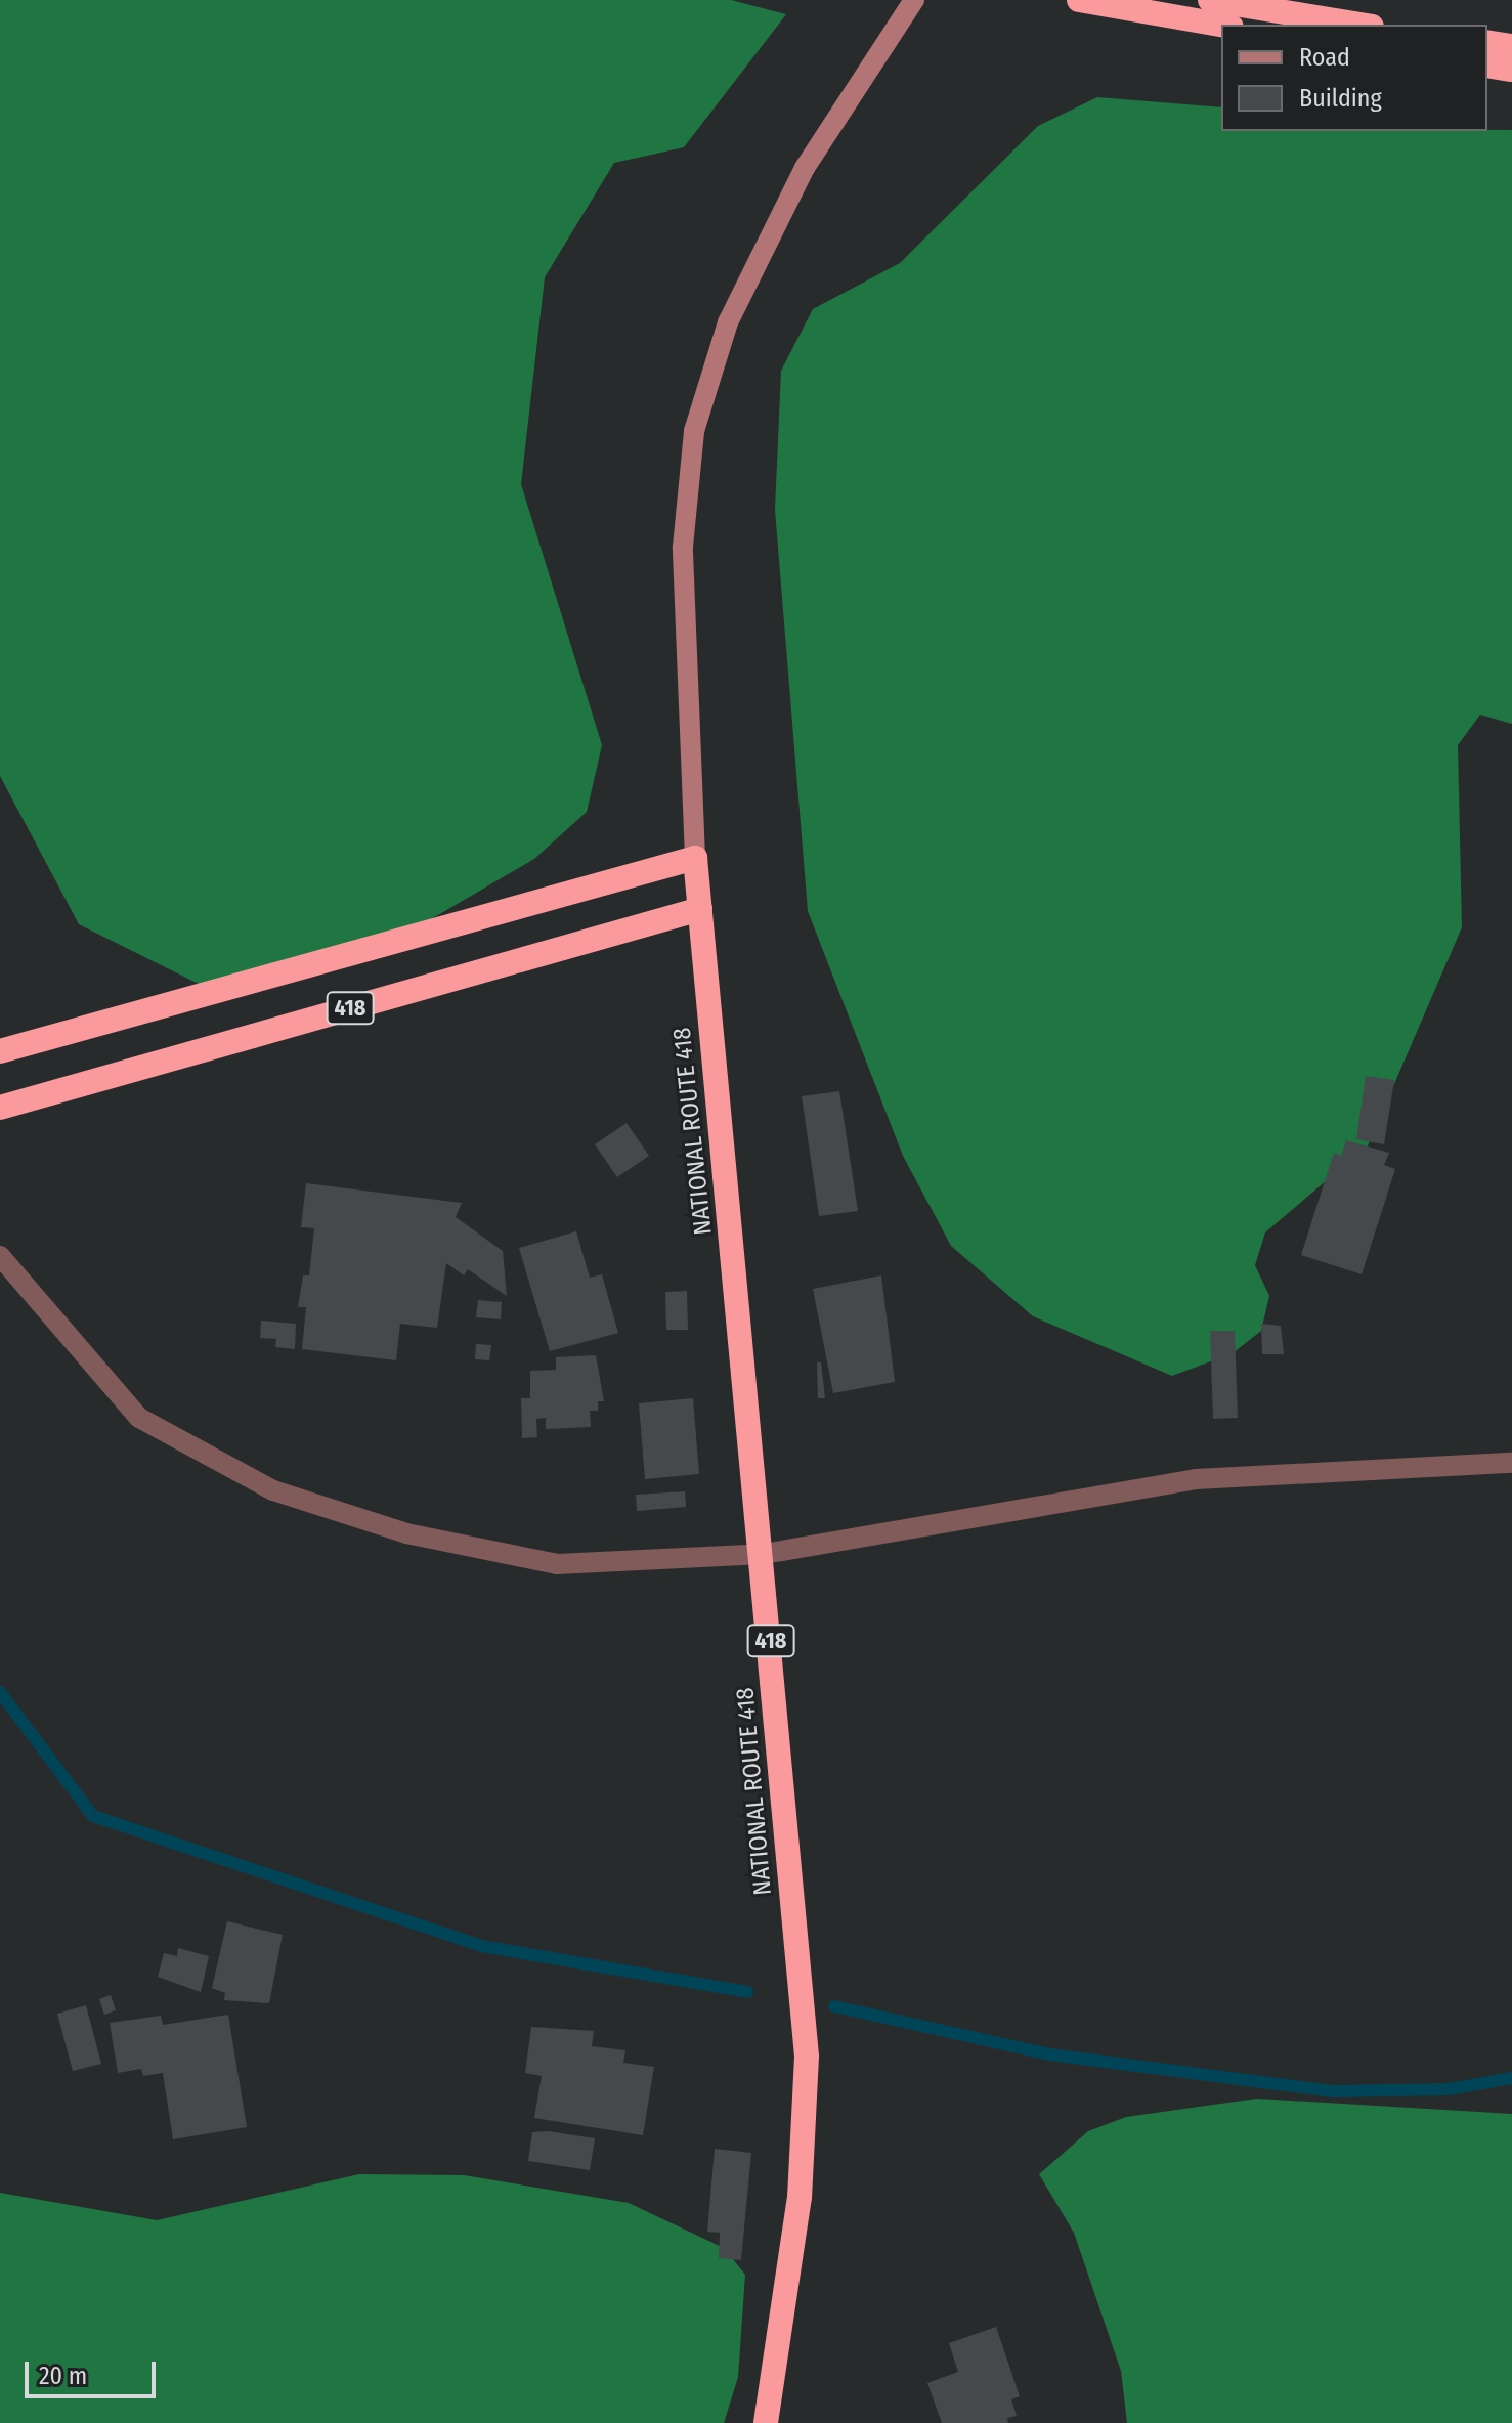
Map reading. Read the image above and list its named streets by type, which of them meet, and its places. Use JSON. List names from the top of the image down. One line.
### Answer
{"streets":{"highway":["418","NATIONAL ROUTE 418"]},"crossings":[["418","NATIONAL ROUTE 418"]],"legend":["Road","Building"],"scale_bar":"20 m"}
